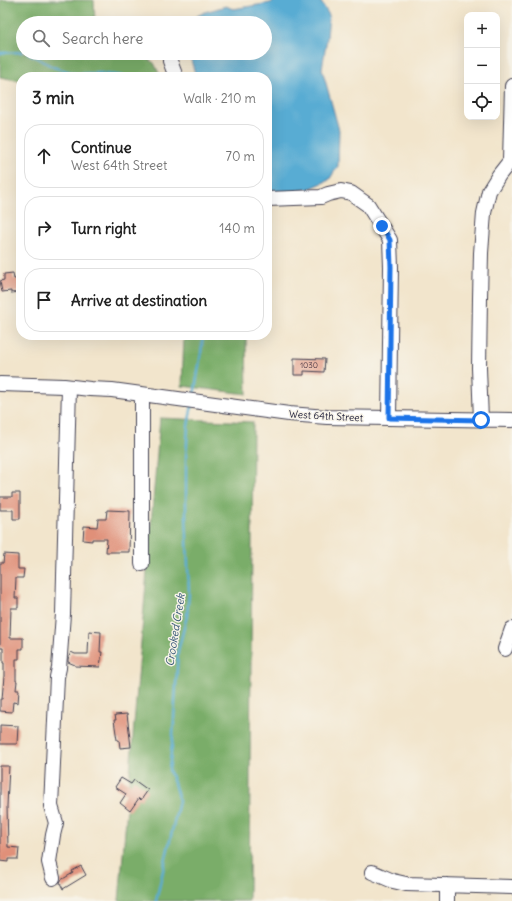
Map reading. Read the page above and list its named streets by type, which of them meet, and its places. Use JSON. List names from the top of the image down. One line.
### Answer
{"streets":{"street":["West 64th Street"]},"water":["Crooked Creek"],"house_numbers":["1030"],"page":{"map_buttons":["+","−"],"search":"Search here","heading":["3 min","Walk · 210 m"],"list":[["Continue","West 64th Street","70 m"],["Turn right","140 m"],"Arrive at destination"]}}
